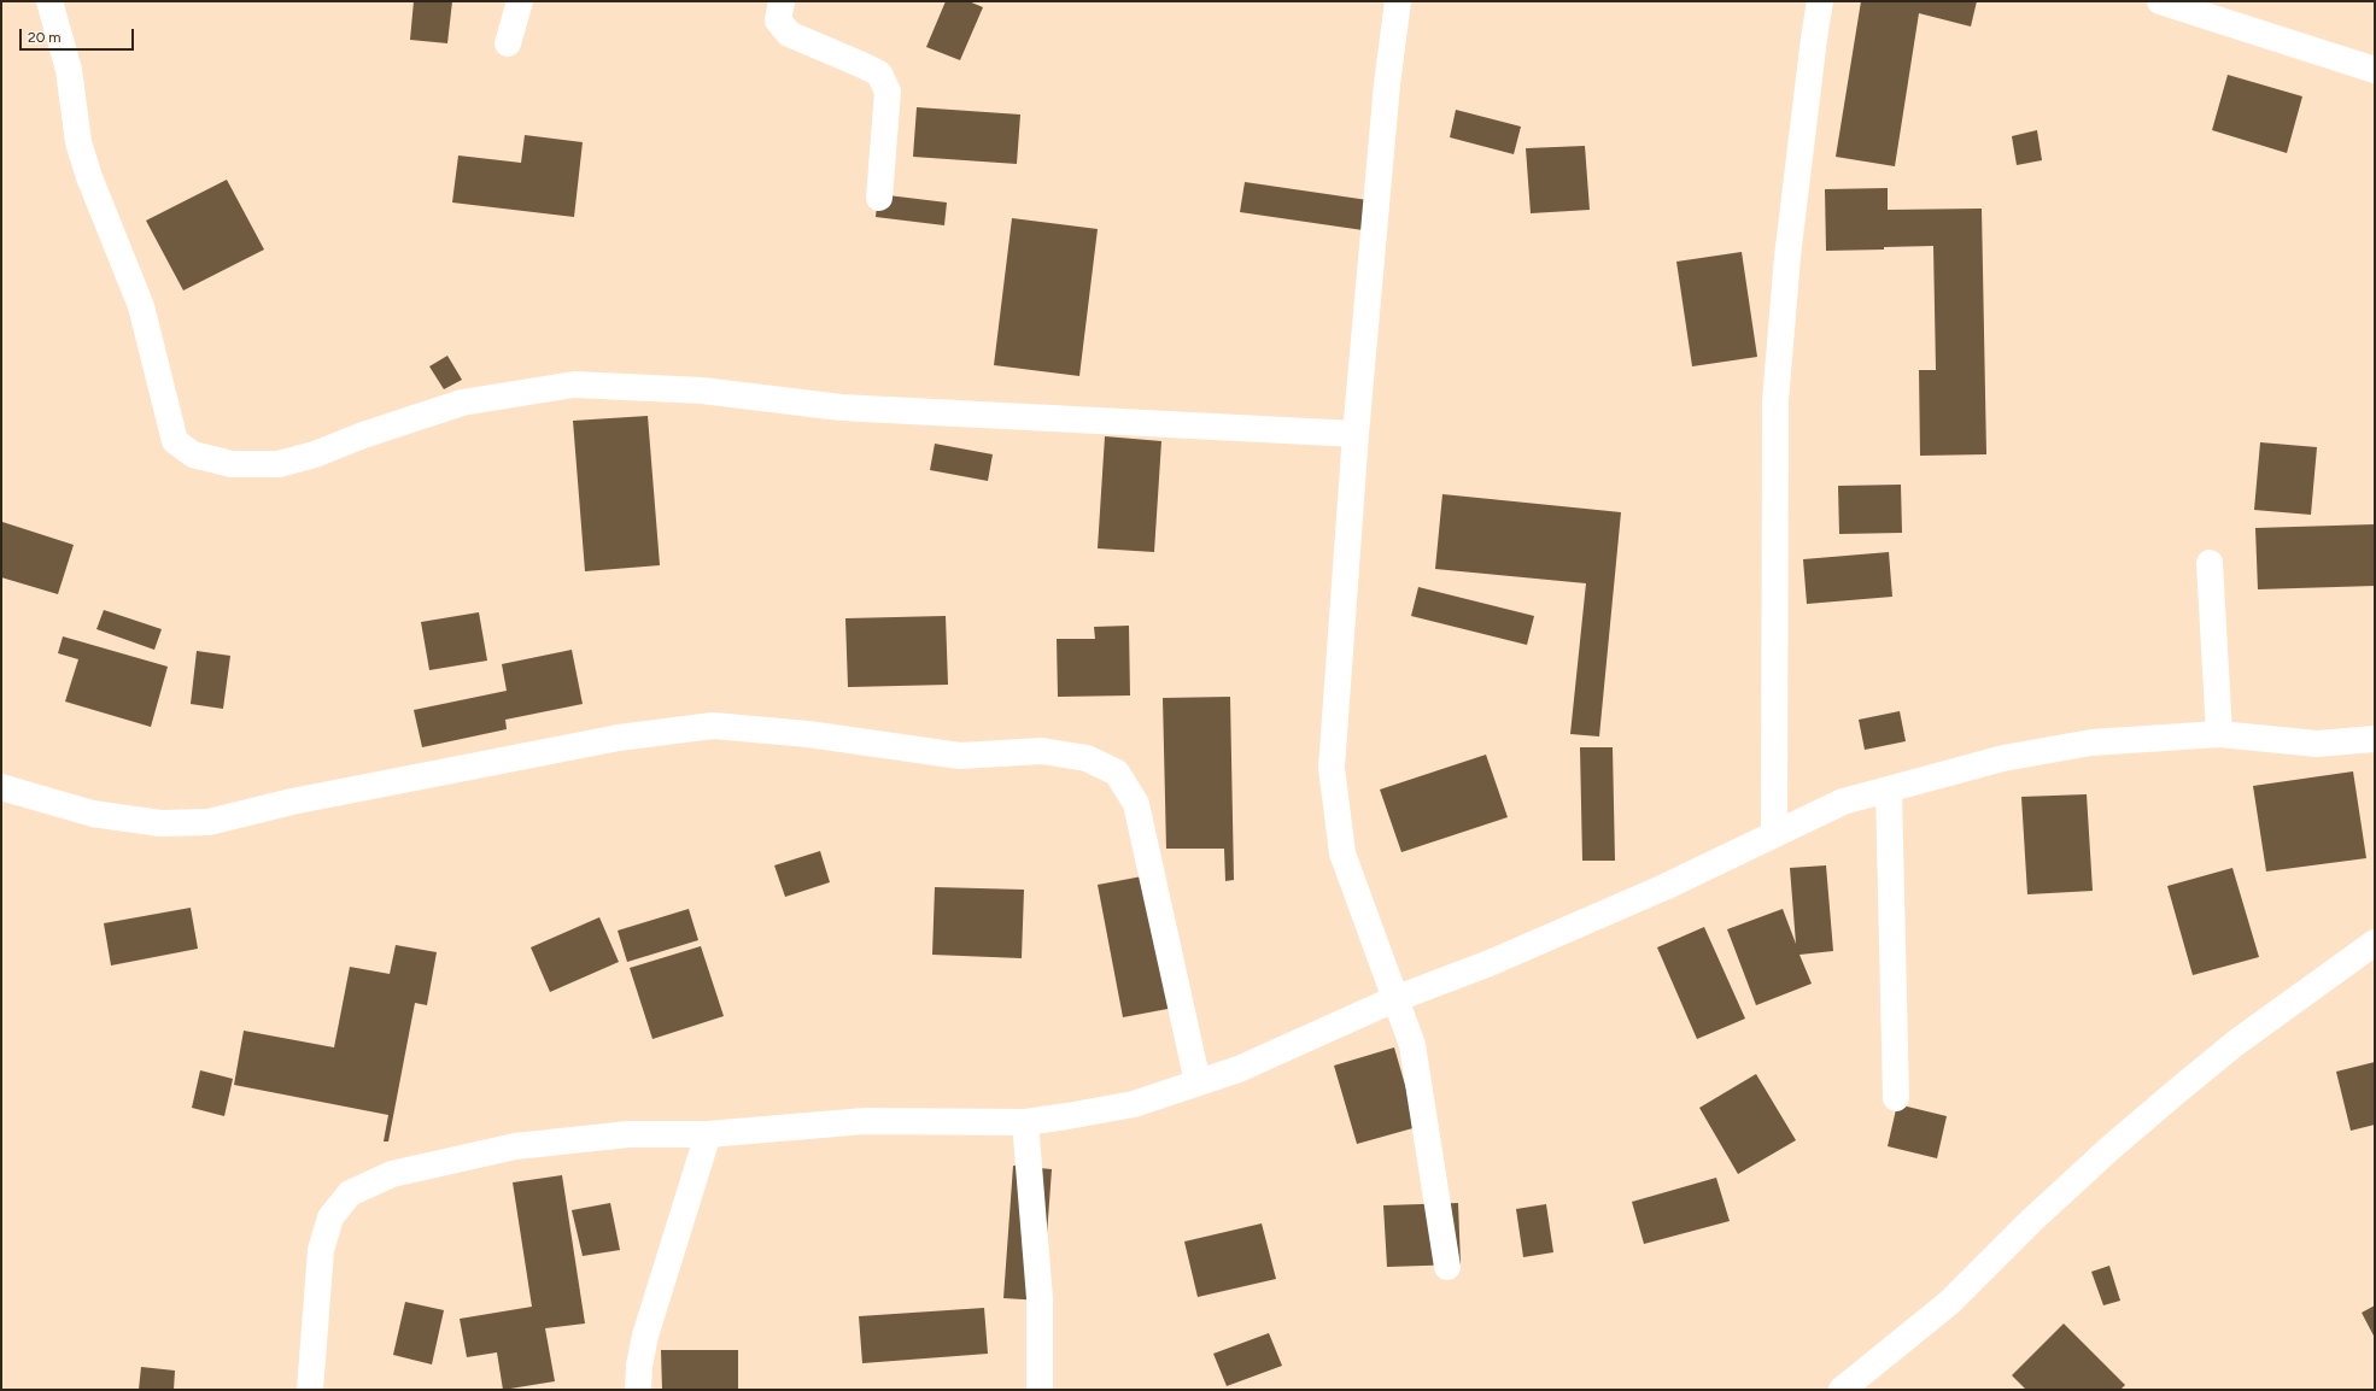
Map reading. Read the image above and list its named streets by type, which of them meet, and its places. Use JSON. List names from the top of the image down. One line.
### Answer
{"scale_bar":"20 m"}
